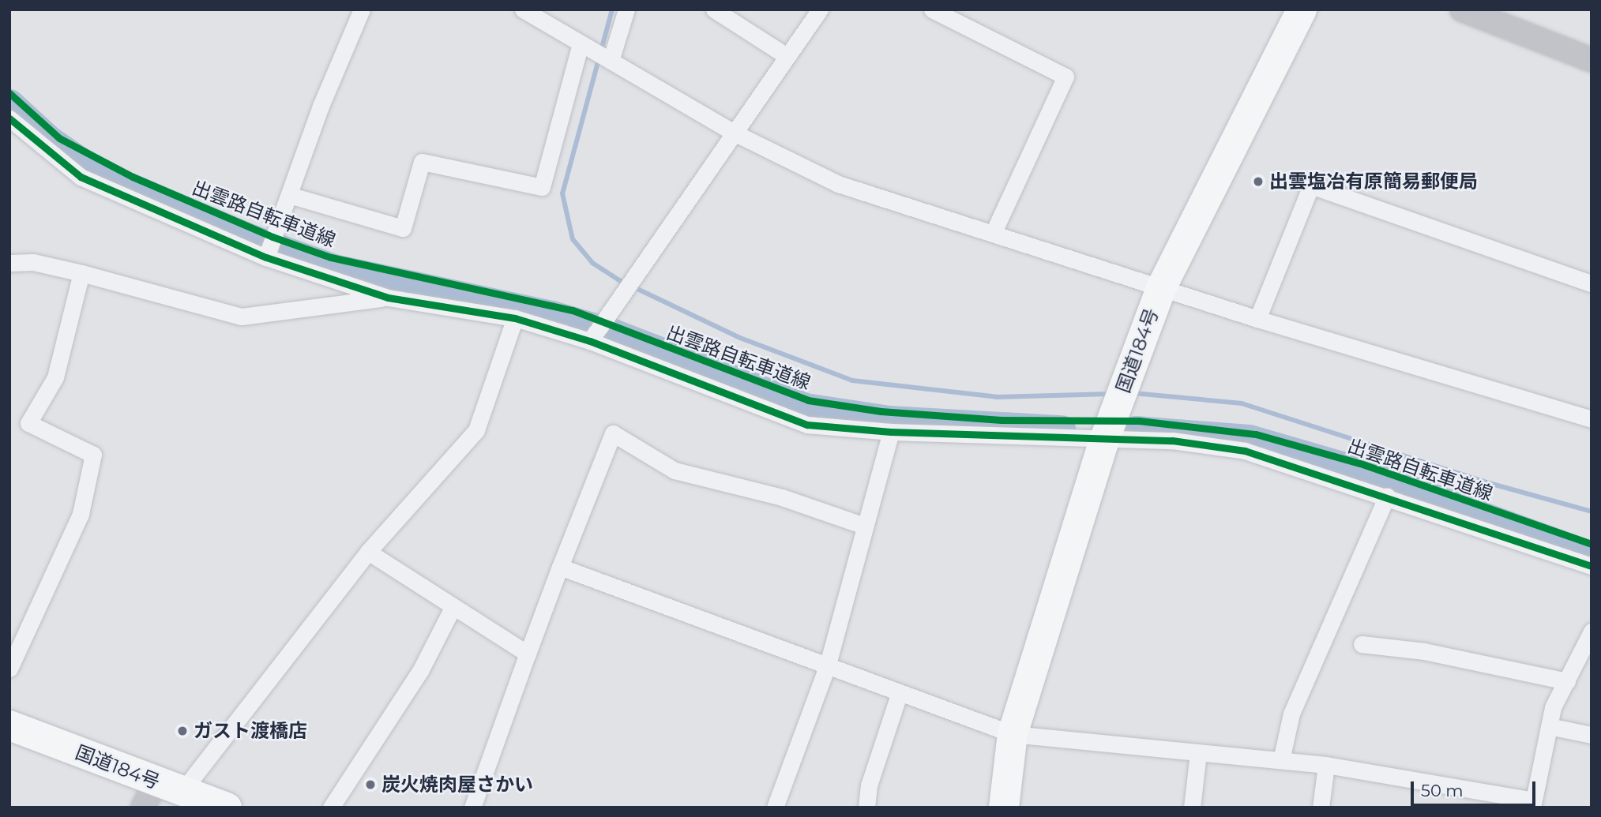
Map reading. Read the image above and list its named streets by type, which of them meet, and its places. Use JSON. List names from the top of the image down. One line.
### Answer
{"streets":{"highway":["国道184号"],"cycle path":["出雲路自転車道線"]},"places":["出雲塩冶有原簡易郵便局","ガスト渡橋店","炭火焼肉屋さかい"],"scale_bar":"50 m"}
